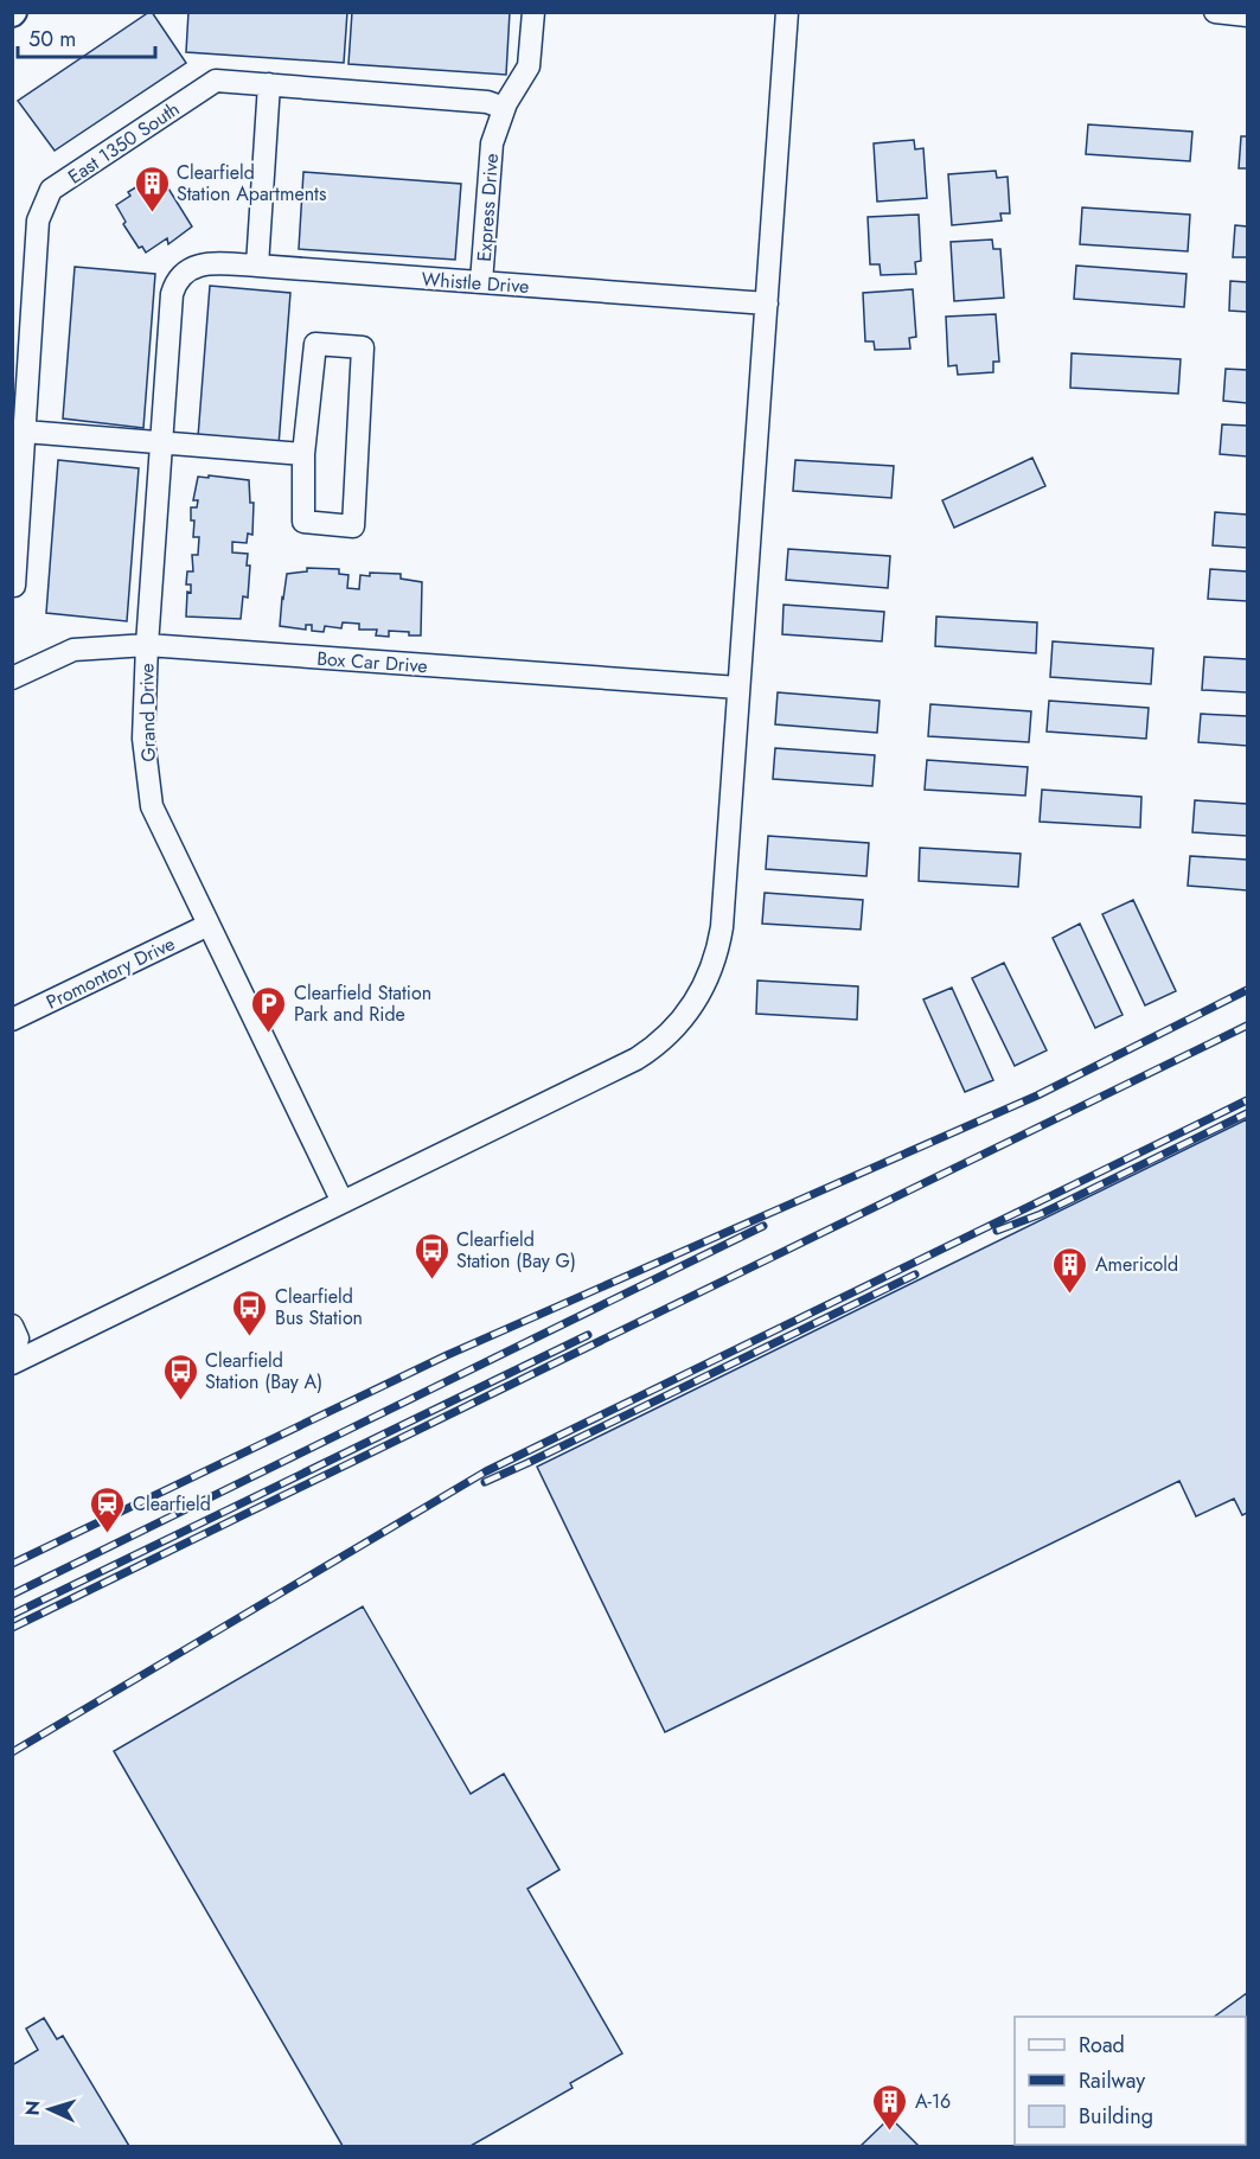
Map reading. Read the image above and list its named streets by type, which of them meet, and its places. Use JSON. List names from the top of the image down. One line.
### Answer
{"streets":{"street":["East 1350 South","Express Drive","Whistle Drive","Box Car Drive","Grand Drive","Promontory Drive"]},"crossings":[["East 1350 South","Express Drive"],["Express Drive","Whistle Drive"],["Whistle Drive","Grand Drive"],["Box Car Drive","Grand Drive"],["Grand Drive","Promontory Drive"]],"places":{"building":["Clearfield Station Apartments","Americold","A-16"],"parking":["Clearfield Station Park and Ride"],"bus stop":["Clearfield Station (Bay G)","Clearfield Bus Station","Clearfield Station (Bay A)"],"station":["Clearfield"]},"legend":["Road","Railway","Building"],"scale_bar":"50 m","north":"left"}
